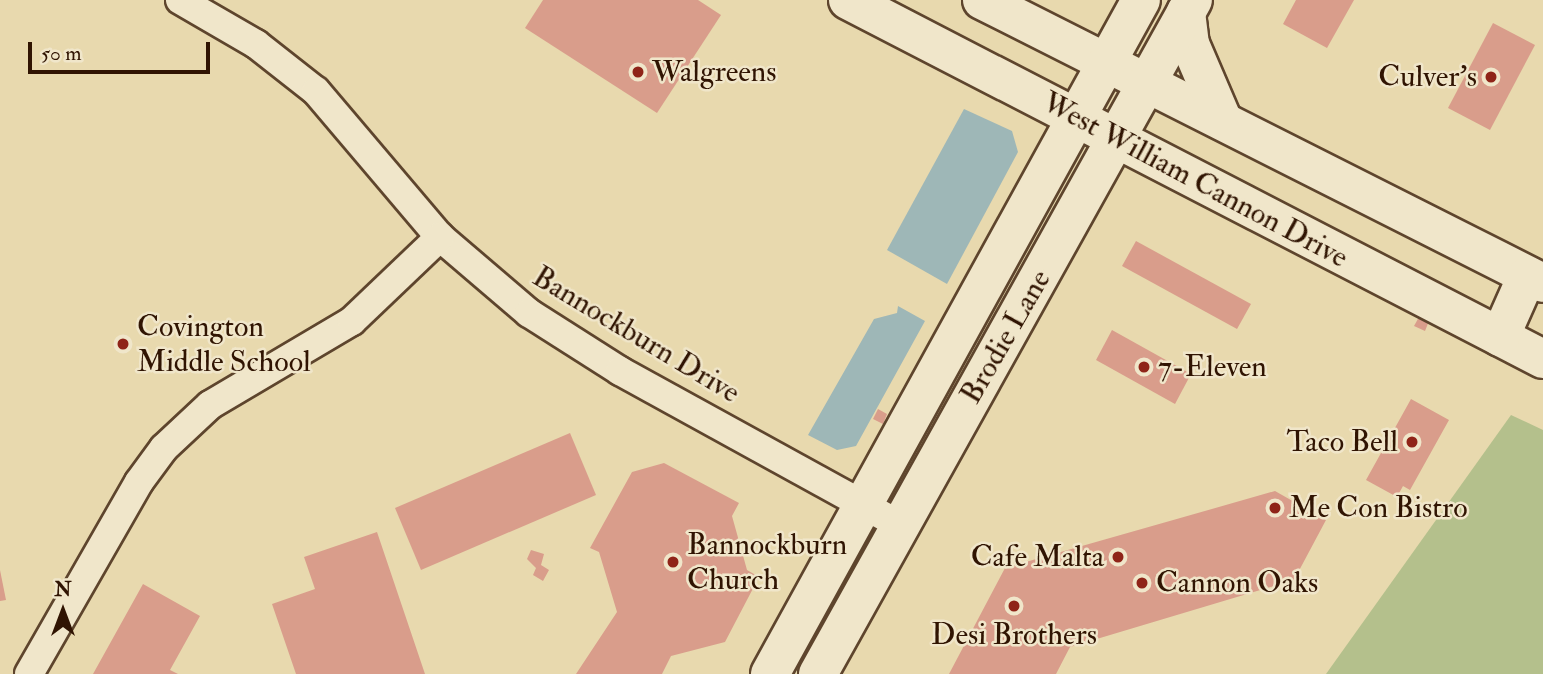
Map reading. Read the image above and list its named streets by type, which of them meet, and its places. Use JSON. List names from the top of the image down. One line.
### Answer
{"streets":{"main road":["West William Cannon Drive","Brodie Lane"],"street":["Bannockburn Drive"]},"crossings":[["West William Cannon Drive","Brodie Lane"],["Bannockburn Drive","Brodie Lane"]],"places":["Walgreens","Culver's","Covington Middle School","7-Eleven","Taco Bell","Me Con Bistro","Cafe Malta","Bannockburn Church","Cannon Oaks","Desi Brothers"],"scale_bar":"50 m","north":"top"}
